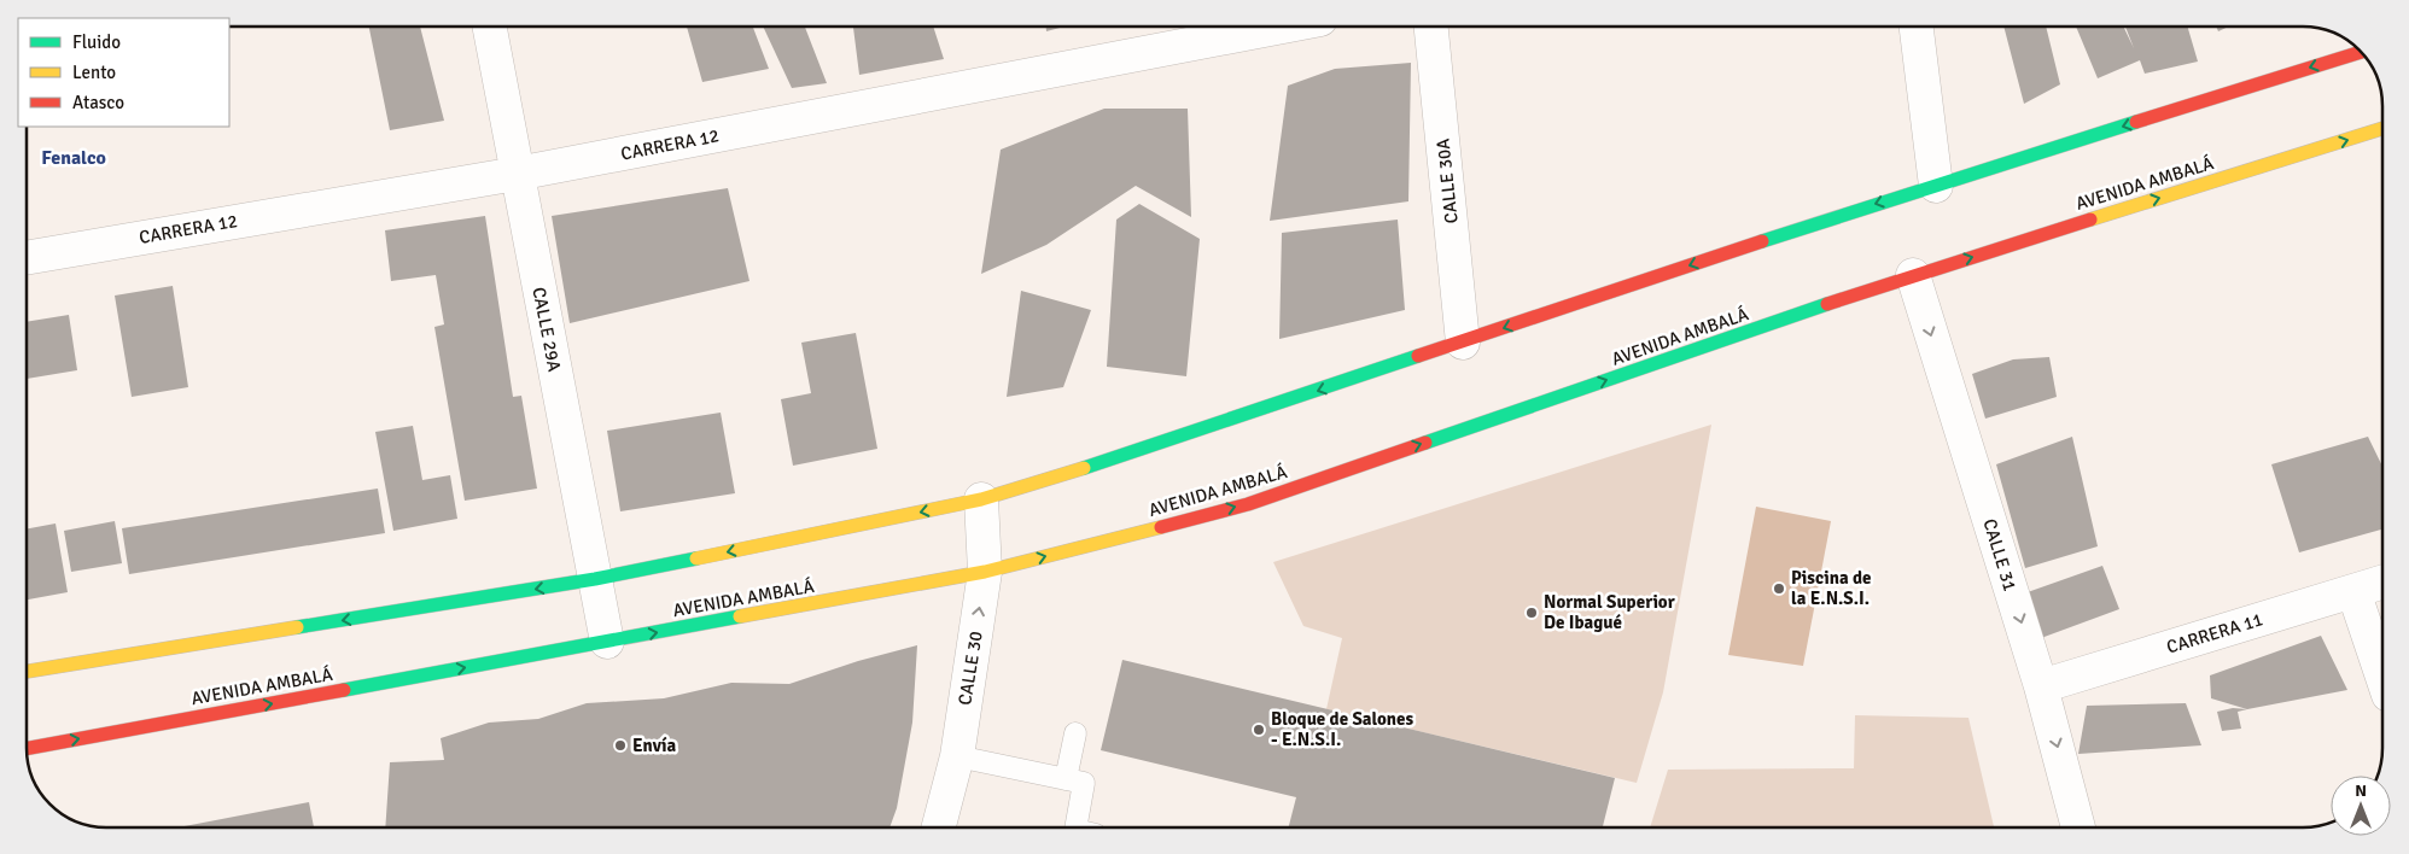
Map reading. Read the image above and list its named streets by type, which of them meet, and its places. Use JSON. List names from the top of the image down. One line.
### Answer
{"streets":{"main road":["AVENIDA AMBALÁ"],"street":["CARRERA 12","CALLE 30A","CALLE 29A","CALLE 31","CARRERA 11","CALLE 30"]},"crossings":[["CARRERA 12","CALLE 29A"],["AVENIDA AMBALÁ","CALLE 29A"],["AVENIDA AMBALÁ","CALLE 31"],["AVENIDA AMBALÁ","CALLE 30"],["CALLE 31","CARRERA 11"]],"one_way":["CALLE 31","CALLE 30"],"districts":["Fenalco"],"places":["Piscina de la E.N.S.I.","Normal Superior De Ibagué","Bloque de Salones - E.N.S.I.","Envía"],"legend":["Fluido","Lento","Atasco"],"north":"top"}
